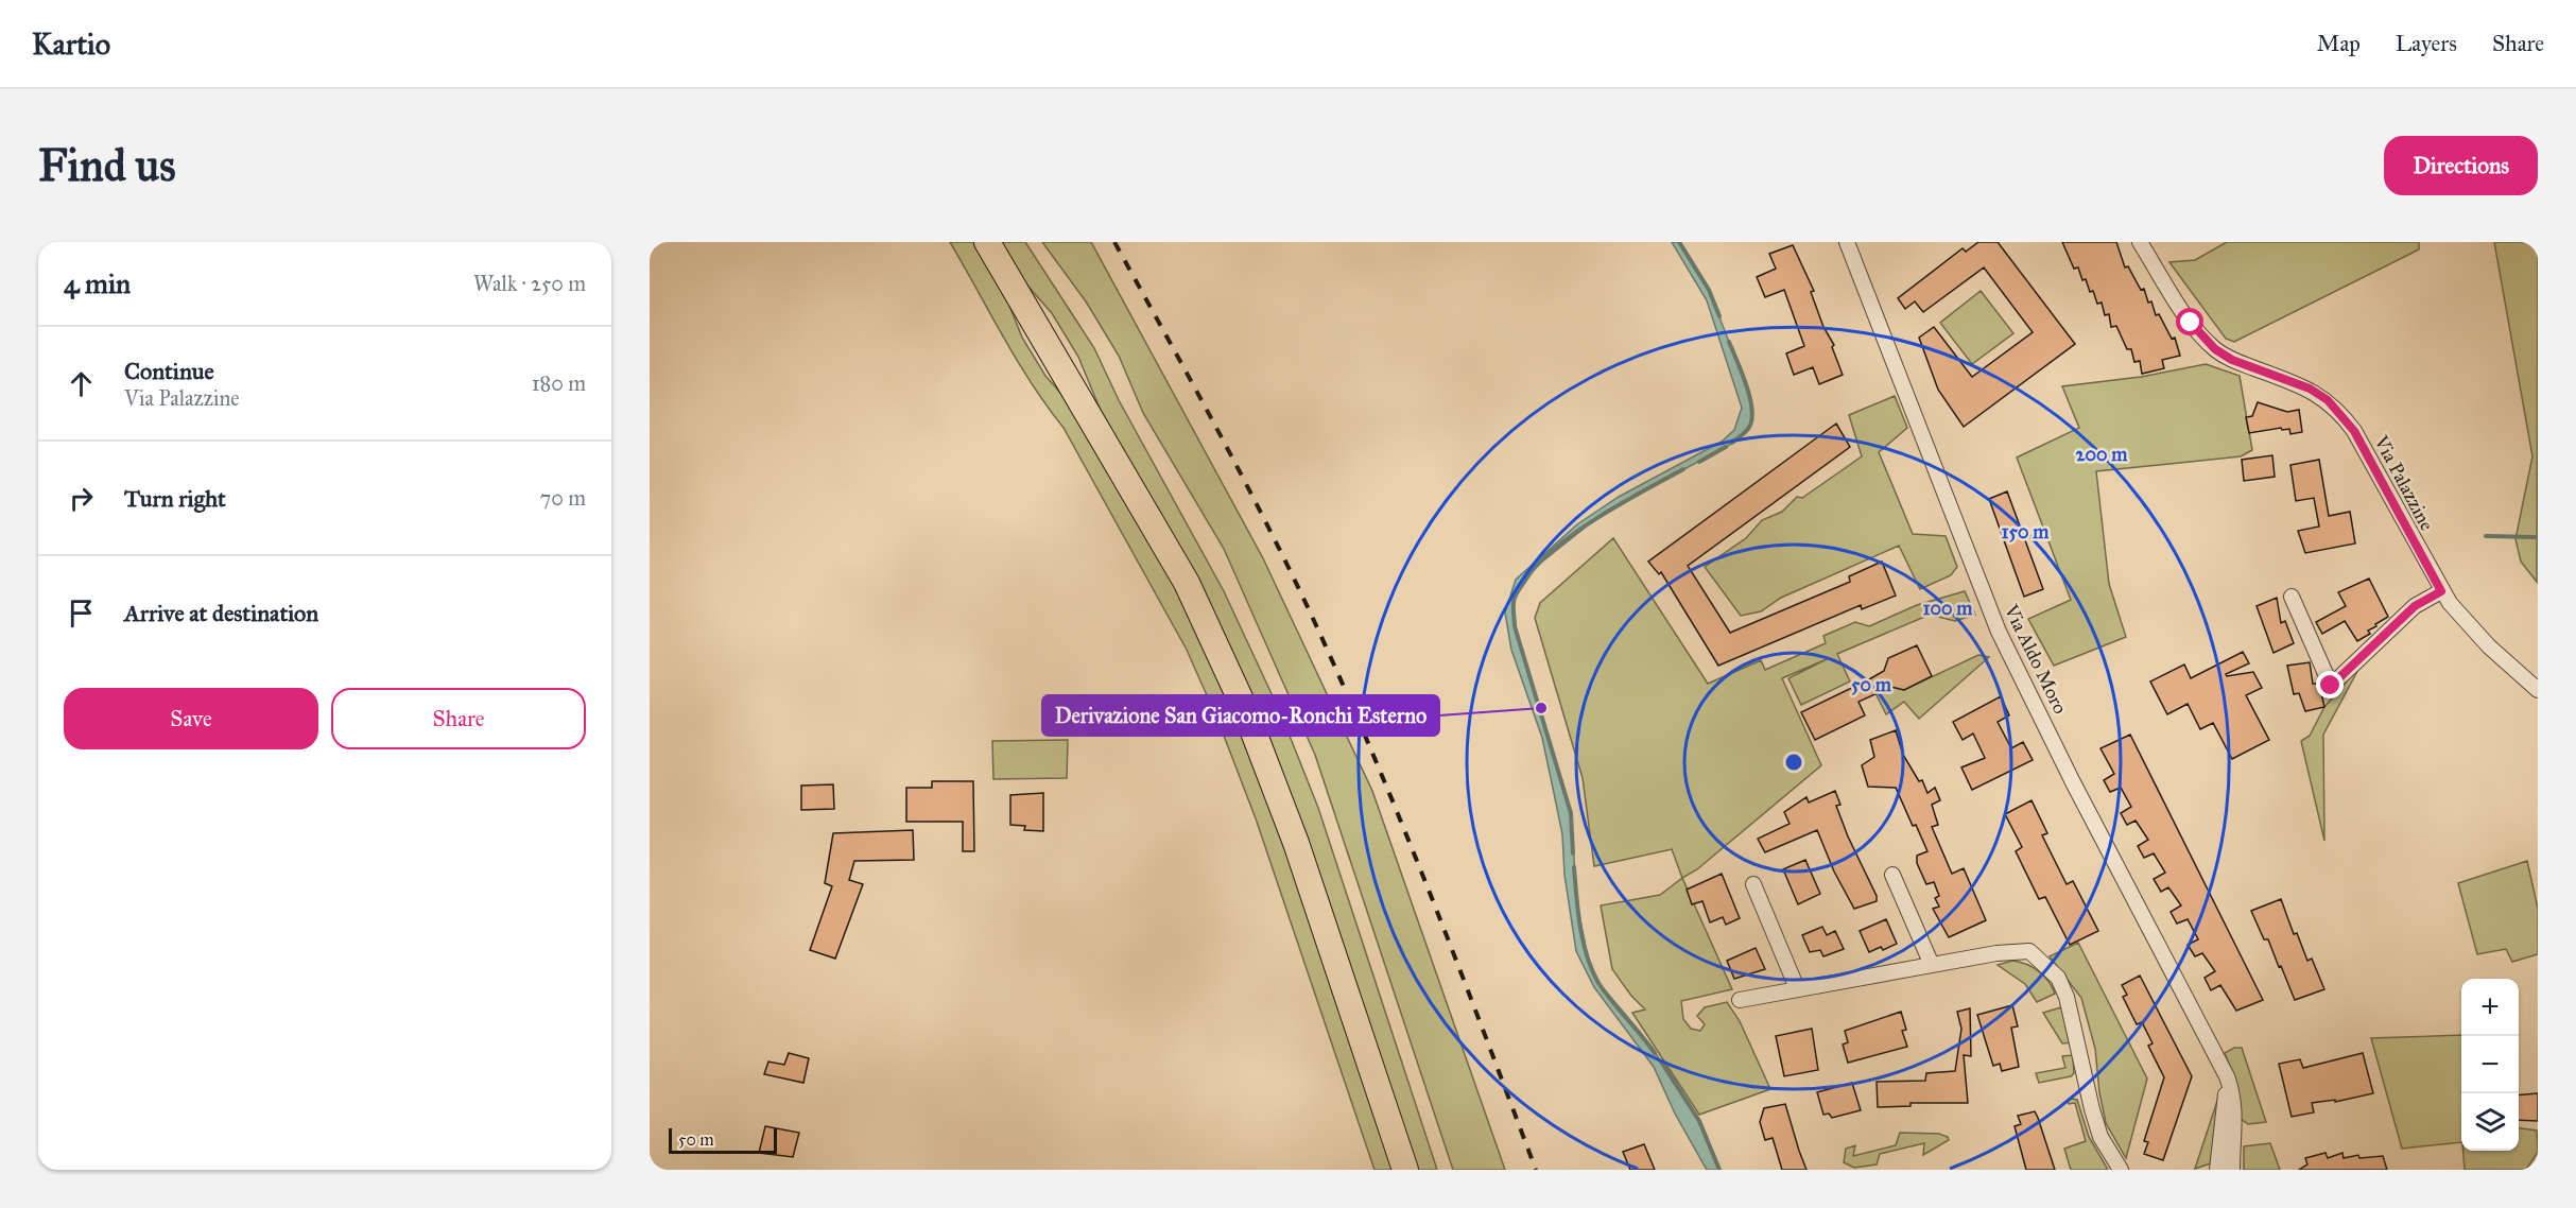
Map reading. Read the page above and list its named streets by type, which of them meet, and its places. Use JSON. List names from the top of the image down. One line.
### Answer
{"streets":{"street":["Via Palazzine","Via Aldo Moro"]},"places":["Derivazione San Giacomo-Ronchi Esterno"],"scale_bar":"50 m","page":{"header":"Kartio","nav":["Map","Layers","Share"],"buttons":["Directions",["Save","Share"]],"title":"Find us","heading":["4 min","Walk · 250 m"],"list":[["Continue","Via Palazzine","180 m"],["Turn right","70 m"],"Arrive at destination"],"map_buttons":["+","−"],"scale":"50 m"},"rings":["200 m","150 m","100 m","50 m"]}
